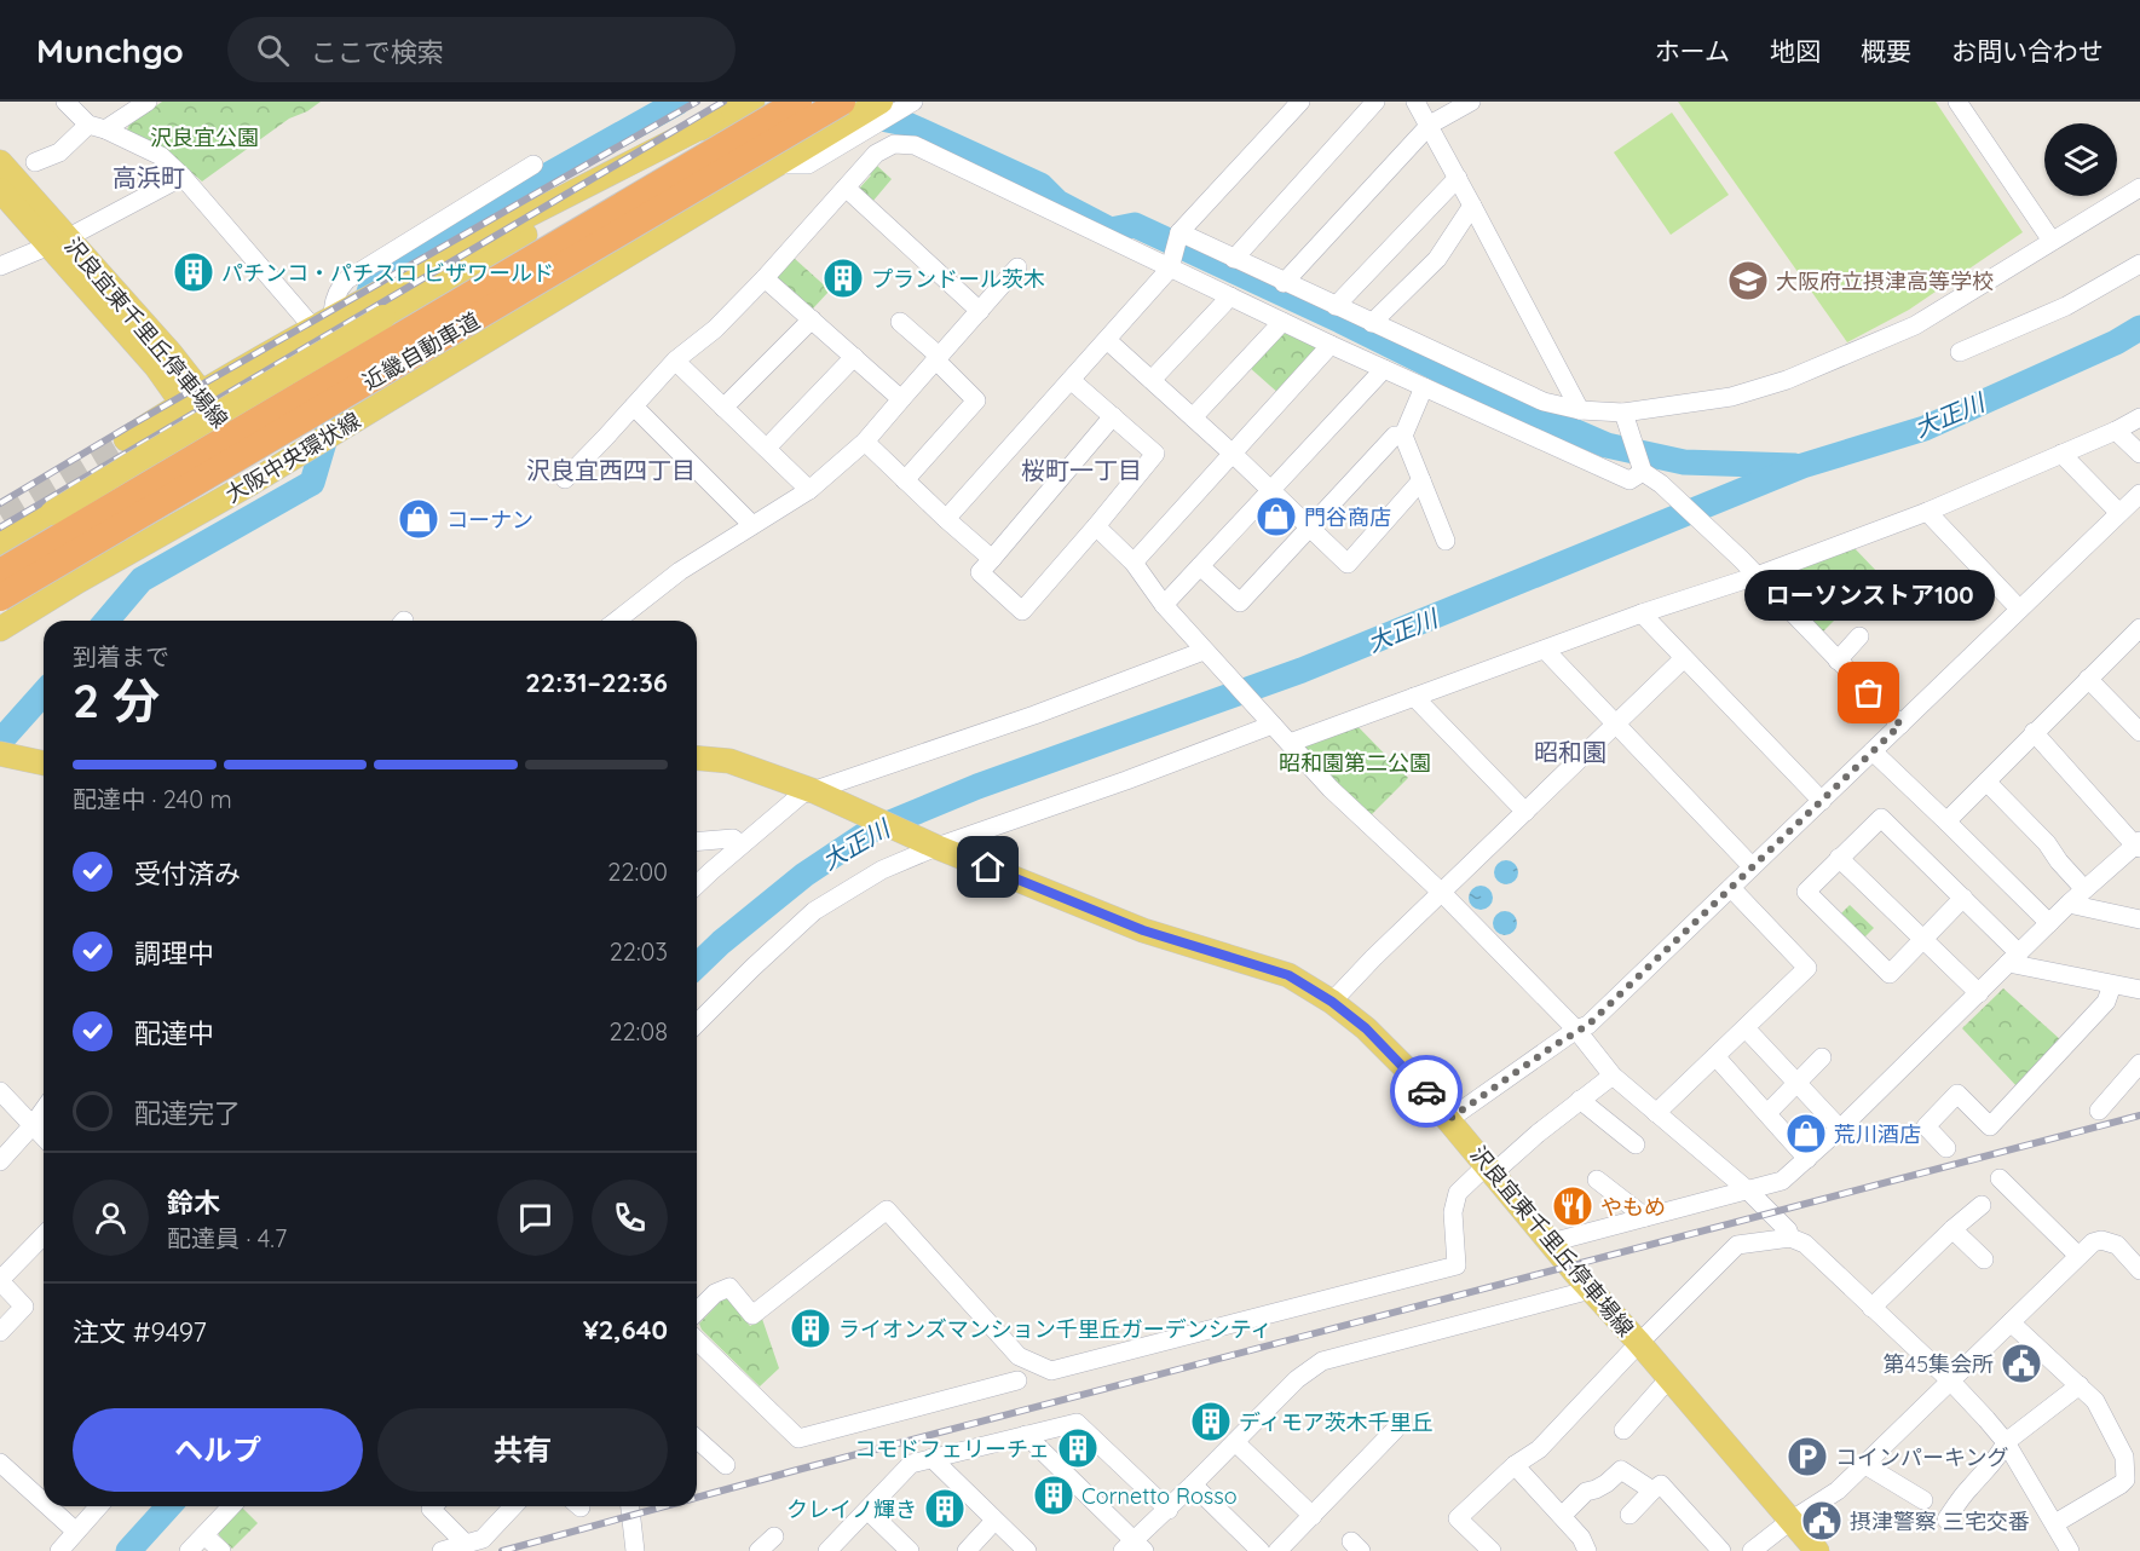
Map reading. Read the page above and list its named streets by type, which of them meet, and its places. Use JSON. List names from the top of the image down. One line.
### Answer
{"streets":{"highway":["近畿自動車道"],"main road":["沢良宜東千里丘停車場線","大阪中央環状線"]},"crossings":[["沢良宜東千里丘停車場線","大阪中央環状線"]],"districts":["高浜町","沢良宜西四丁目","桜町一丁目","昭和園"],"water":["大正川"],"parks":["沢良宜公園","昭和園第二公園"],"places":{"building":["パチンコ・パチスロ ビザワールド","プランドール茨木","ライオンズマンション千里丘ガーデンシティ","ディモア茨木千里丘","コモドフェリーチェ","Cornetto Rosso","クレイノ輝き"],"school or university":["大阪府立摂津高等学校"],"shop":["門谷商店","コーナン","荒川酒店"],"other":["ローソンストア100"],"restaurant":["やもめ"],"public building":["第45集会所","摂津警察 三宅交番"],"parking":["コインパーキング"]},"page":{"header":"Munchgo","search":"ここで検索","nav":["ホーム","地図","概要","お問い合わせ"],"bubble":"ローソンストア100","heading":["2 分","到着まで","22:31–22:36"],"panel":["鈴木","配達員 · 4.7","注文 #9497","¥2,640"],"bar":"配達中 · 240 m","list":[["受付済み","22:00"],["調理中","22:03"],["配達中","22:08"],"配達完了"],"buttons":["ヘルプ","共有"]}}
